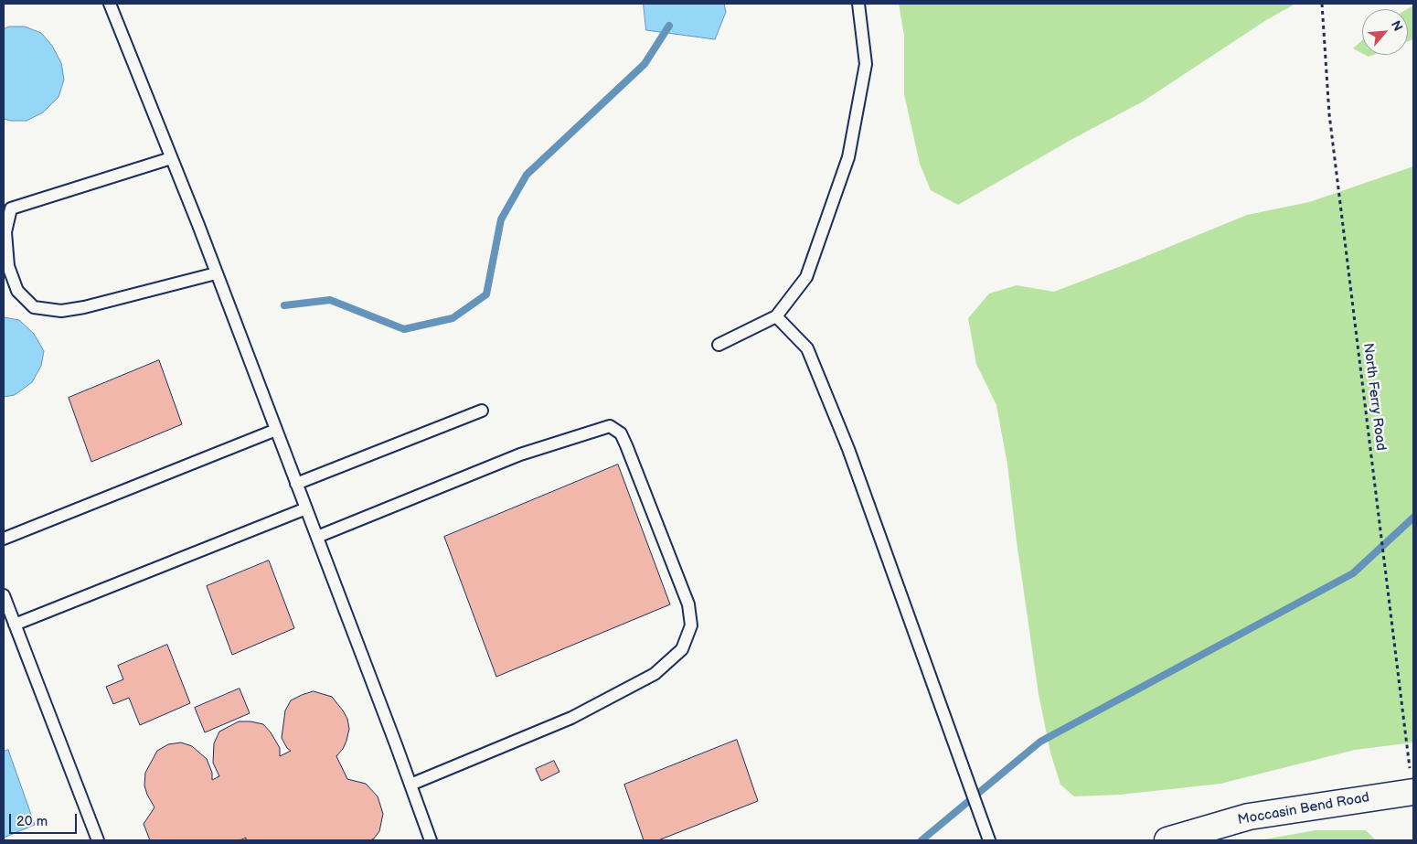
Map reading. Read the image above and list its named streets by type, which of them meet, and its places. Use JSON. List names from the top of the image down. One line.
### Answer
{"streets":{"main road":["Moccasin Bend Road"],"path":["North Ferry Road"]},"crossings":[["North Ferry Road","Moccasin Bend Road"]],"scale_bar":"20 m","north":"top right"}
